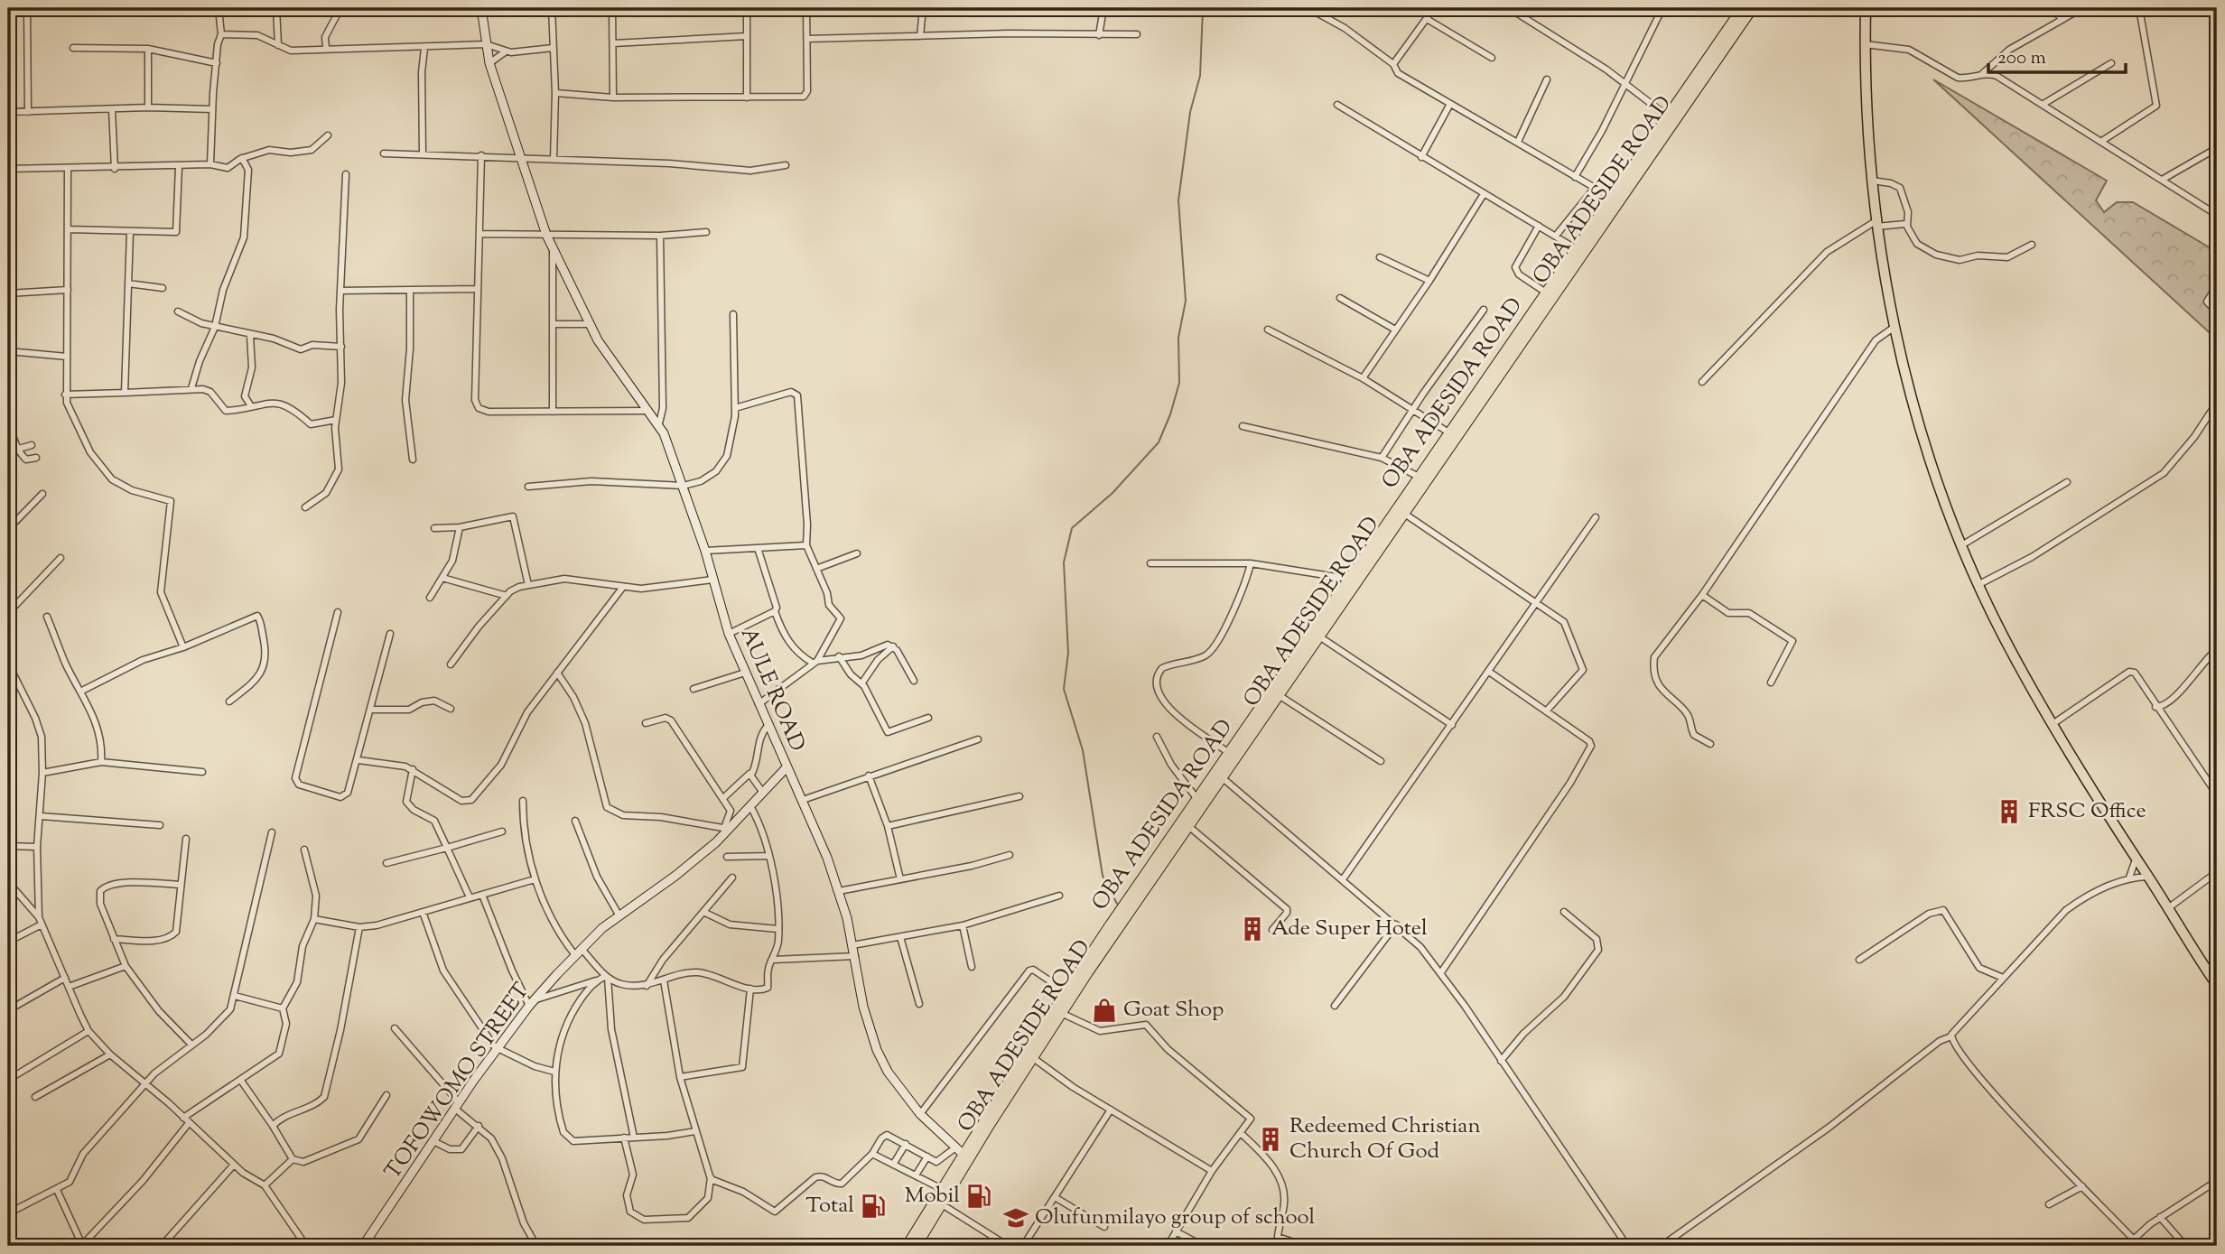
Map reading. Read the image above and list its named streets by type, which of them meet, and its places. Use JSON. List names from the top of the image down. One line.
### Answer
{"streets":{"main road":["OBA ADESIDE ROAD","OBA ADESIDA ROAD"],"street":["AULE ROAD","TOFOWOMO STREET"]},"crossings":[["OBA ADESIDE ROAD","OBA ADESIDA ROAD"],["OBA ADESIDA ROAD","AULE ROAD"],["AULE ROAD","TOFOWOMO STREET"]],"places":{"building":["FRSC Office","Ade Super Hotel","Redeemed Christian Church Of God"],"shop":["Goat Shop"],"fuel station":["Mobil","Total"],"school or university":["Olufunmilayo group of school"]},"scale_bar":"200 m"}
